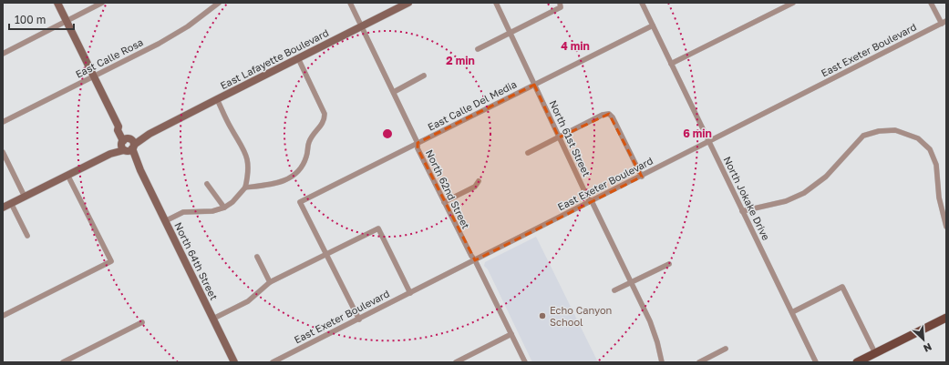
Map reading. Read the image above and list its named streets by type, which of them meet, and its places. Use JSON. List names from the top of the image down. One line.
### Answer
{"streets":{"street":["East Exeter Boulevard","East Calle Rosa","East Lafayette Boulevard","East Calle Del Media","North 61st Street","North 62nd Street","North Jokake Drive","North 64th Street"]},"crossings":[["East Exeter Boulevard","North 61st Street"],["East Exeter Boulevard","North 62nd Street"],["East Exeter Boulevard","North Jokake Drive"],["East Calle Rosa","North 64th Street"],["East Lafayette Boulevard","North 62nd Street"],["East Lafayette Boulevard","North 64th Street"],["East Calle Del Media","North 61st Street"],["East Calle Del Media","North 62nd Street"],["East Calle Del Media","North Jokake Drive"]],"places":["Echo Canyon School"],"scale_bar":"100 m","north":"bottom right","rings":["4 min","2 min","6 min"]}
